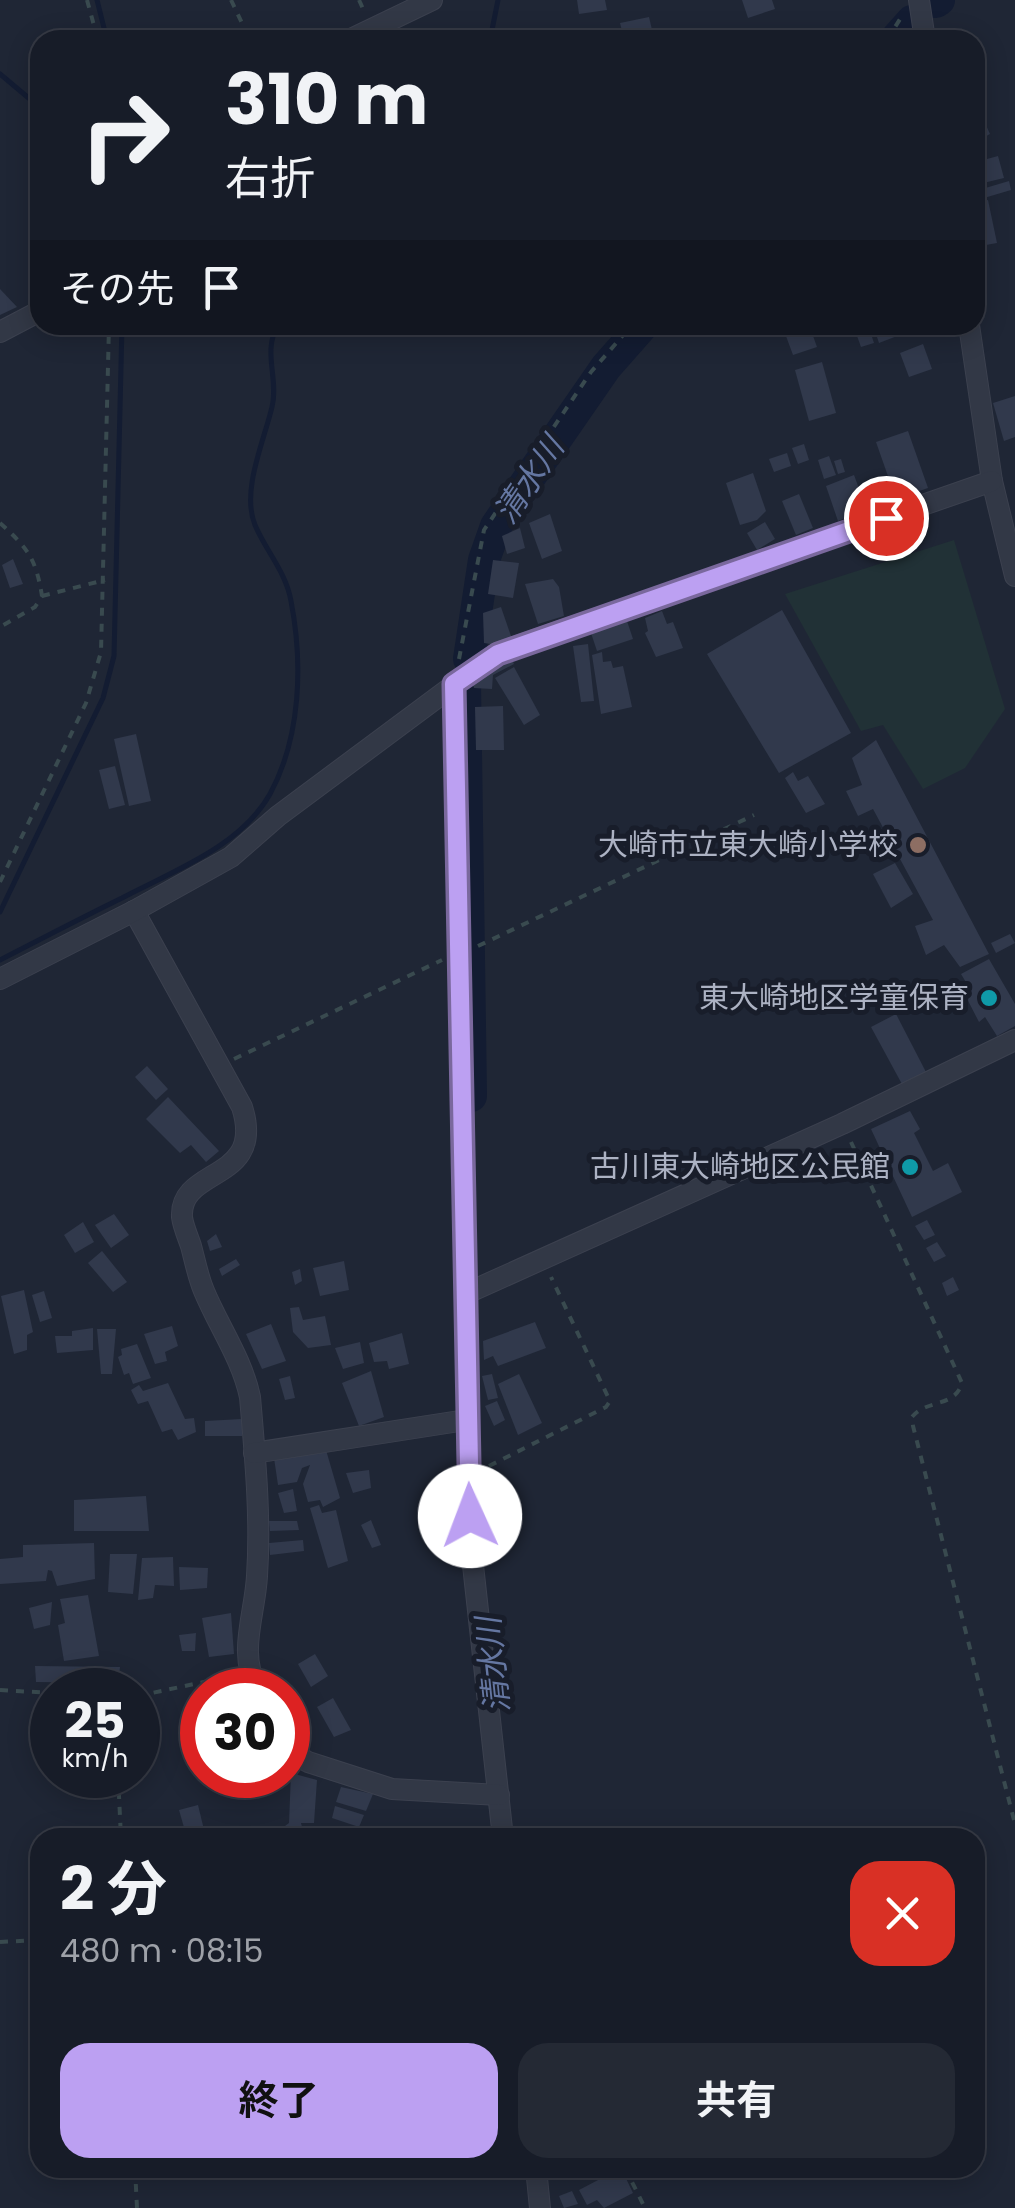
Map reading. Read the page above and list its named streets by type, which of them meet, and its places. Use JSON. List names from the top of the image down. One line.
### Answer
{"water":["清水川"],"places":["大崎市立東大崎小学校","東大崎地区学童保育","古川東大崎地区公民館"],"page":{"turn":["310 m","右折"],"then":"その先","speed":"25 km/h","limit":"30","heading":["2 分","480 m · 08:15"],"buttons":["終了","共有"]}}
